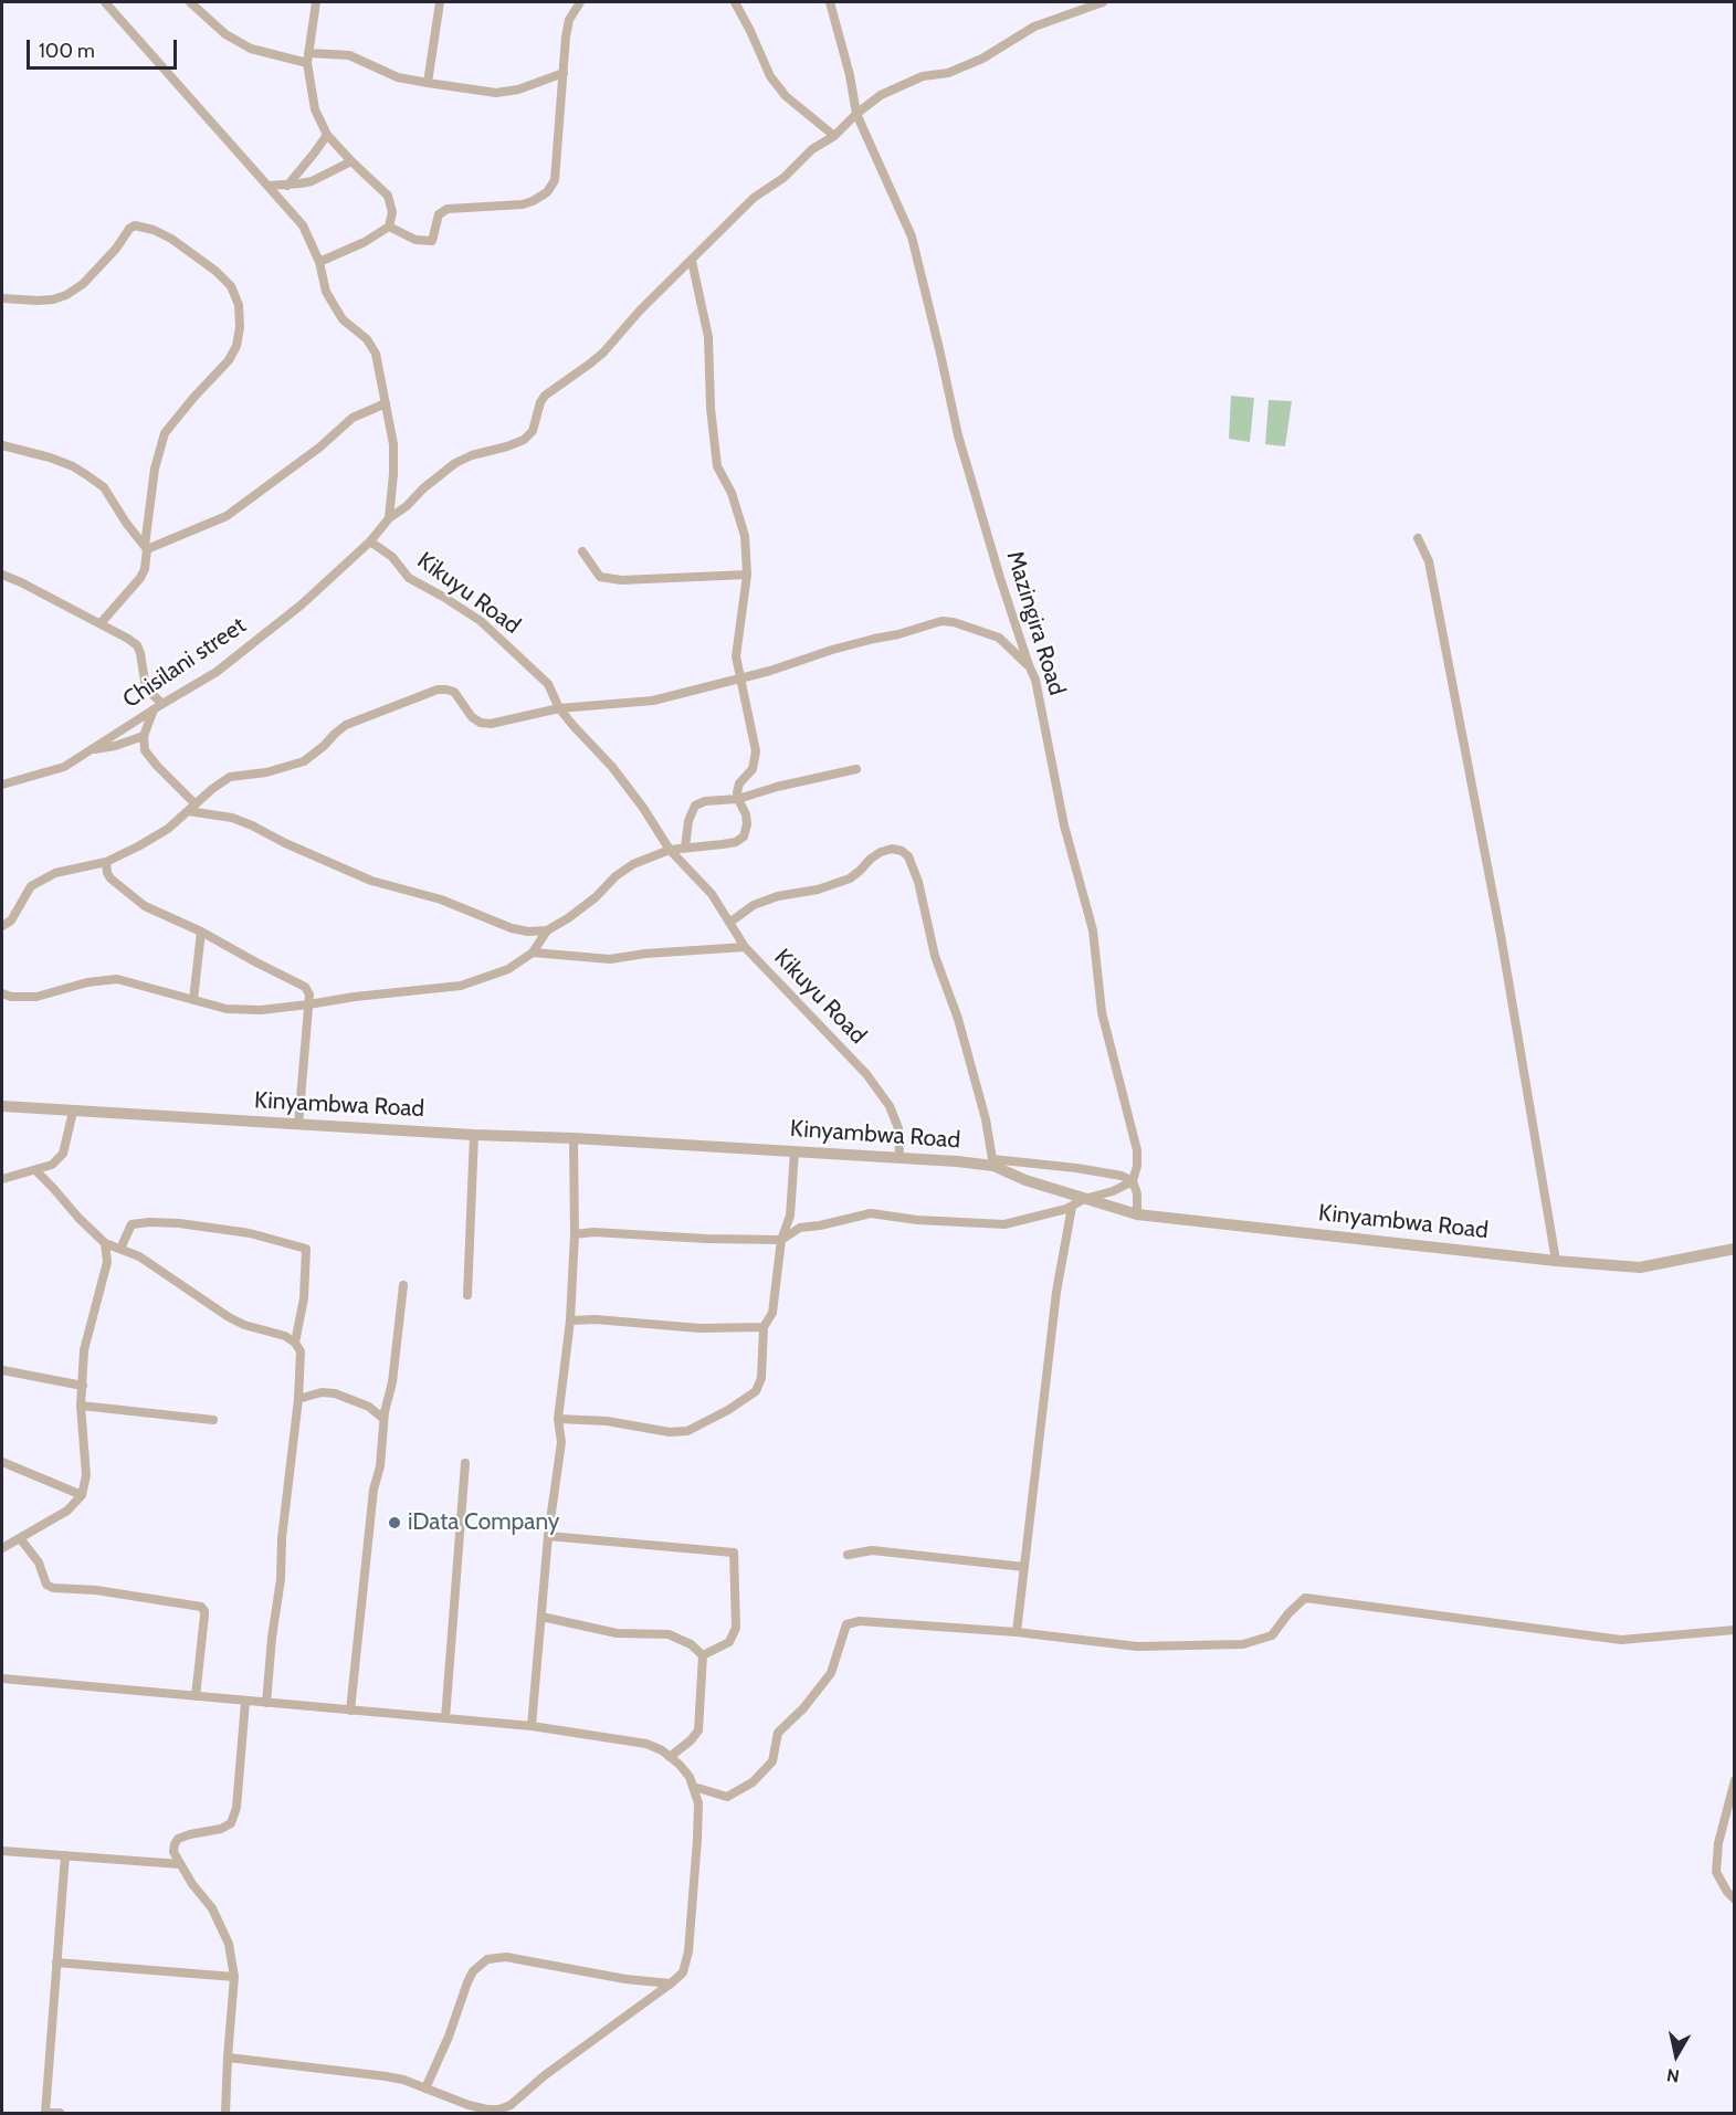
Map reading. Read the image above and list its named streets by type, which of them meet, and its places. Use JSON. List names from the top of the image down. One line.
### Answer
{"streets":{"street":["Kikuyu Road","Mazingira Road","Chisilani street","Kinyambwa Road"]},"crossings":[["Kikuyu Road","Chisilani street"],["Kikuyu Road","Kinyambwa Road"],["Mazingira Road","Kinyambwa Road"]],"places":["iData Company"],"scale_bar":"100 m","north":"bottom"}
